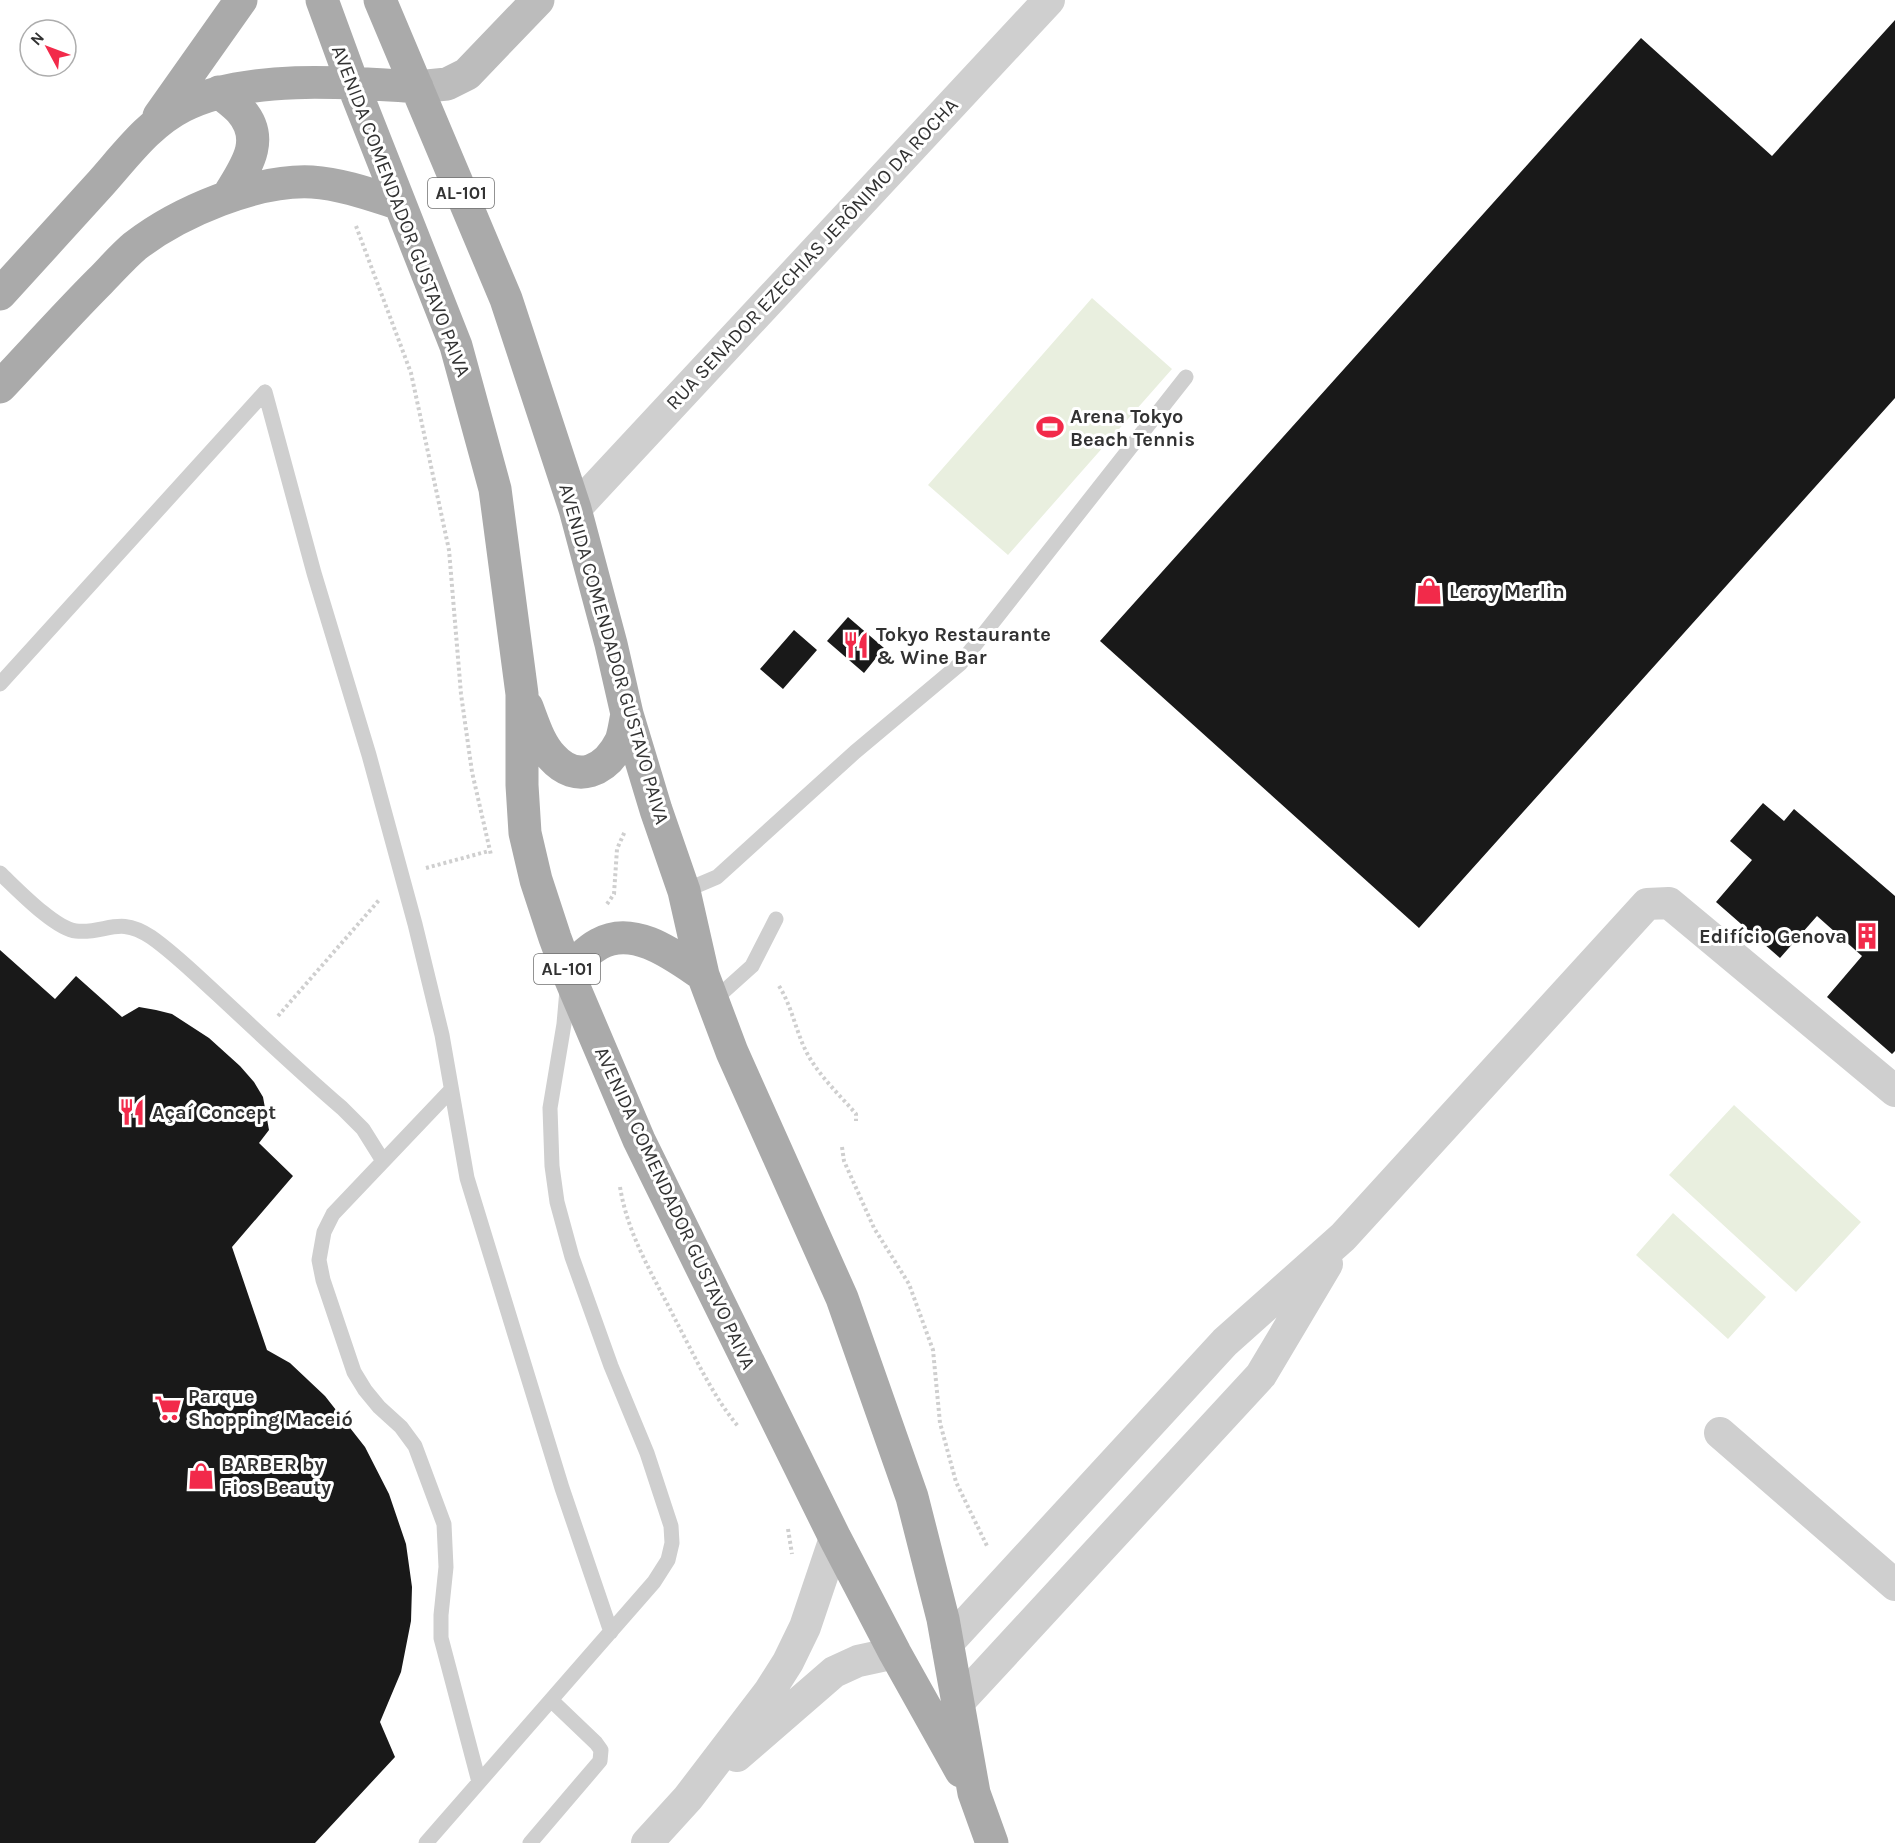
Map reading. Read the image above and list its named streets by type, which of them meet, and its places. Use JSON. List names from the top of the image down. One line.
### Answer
{"streets":{"main road":["AL-101","AVENIDA COMENDADOR GUSTAVO PAIVA"],"street":["RUA SENADOR EZECHIAS JERÔNIMO DA ROCHA"]},"crossings":[["AVENIDA COMENDADOR GUSTAVO PAIVA","RUA SENADOR EZECHIAS JERÔNIMO DA ROCHA"]],"places":{"sports":["Arena Tokyo Beach Tennis"],"shop":["Leroy Merlin","BARBER by Fios Beauty"],"restaurant":["Tokyo Restaurante & Wine Bar","Açaí Concept"],"building":["Edifício Genova"],"supermarket":["Parque Shopping Maceió"]},"north":"top left"}
